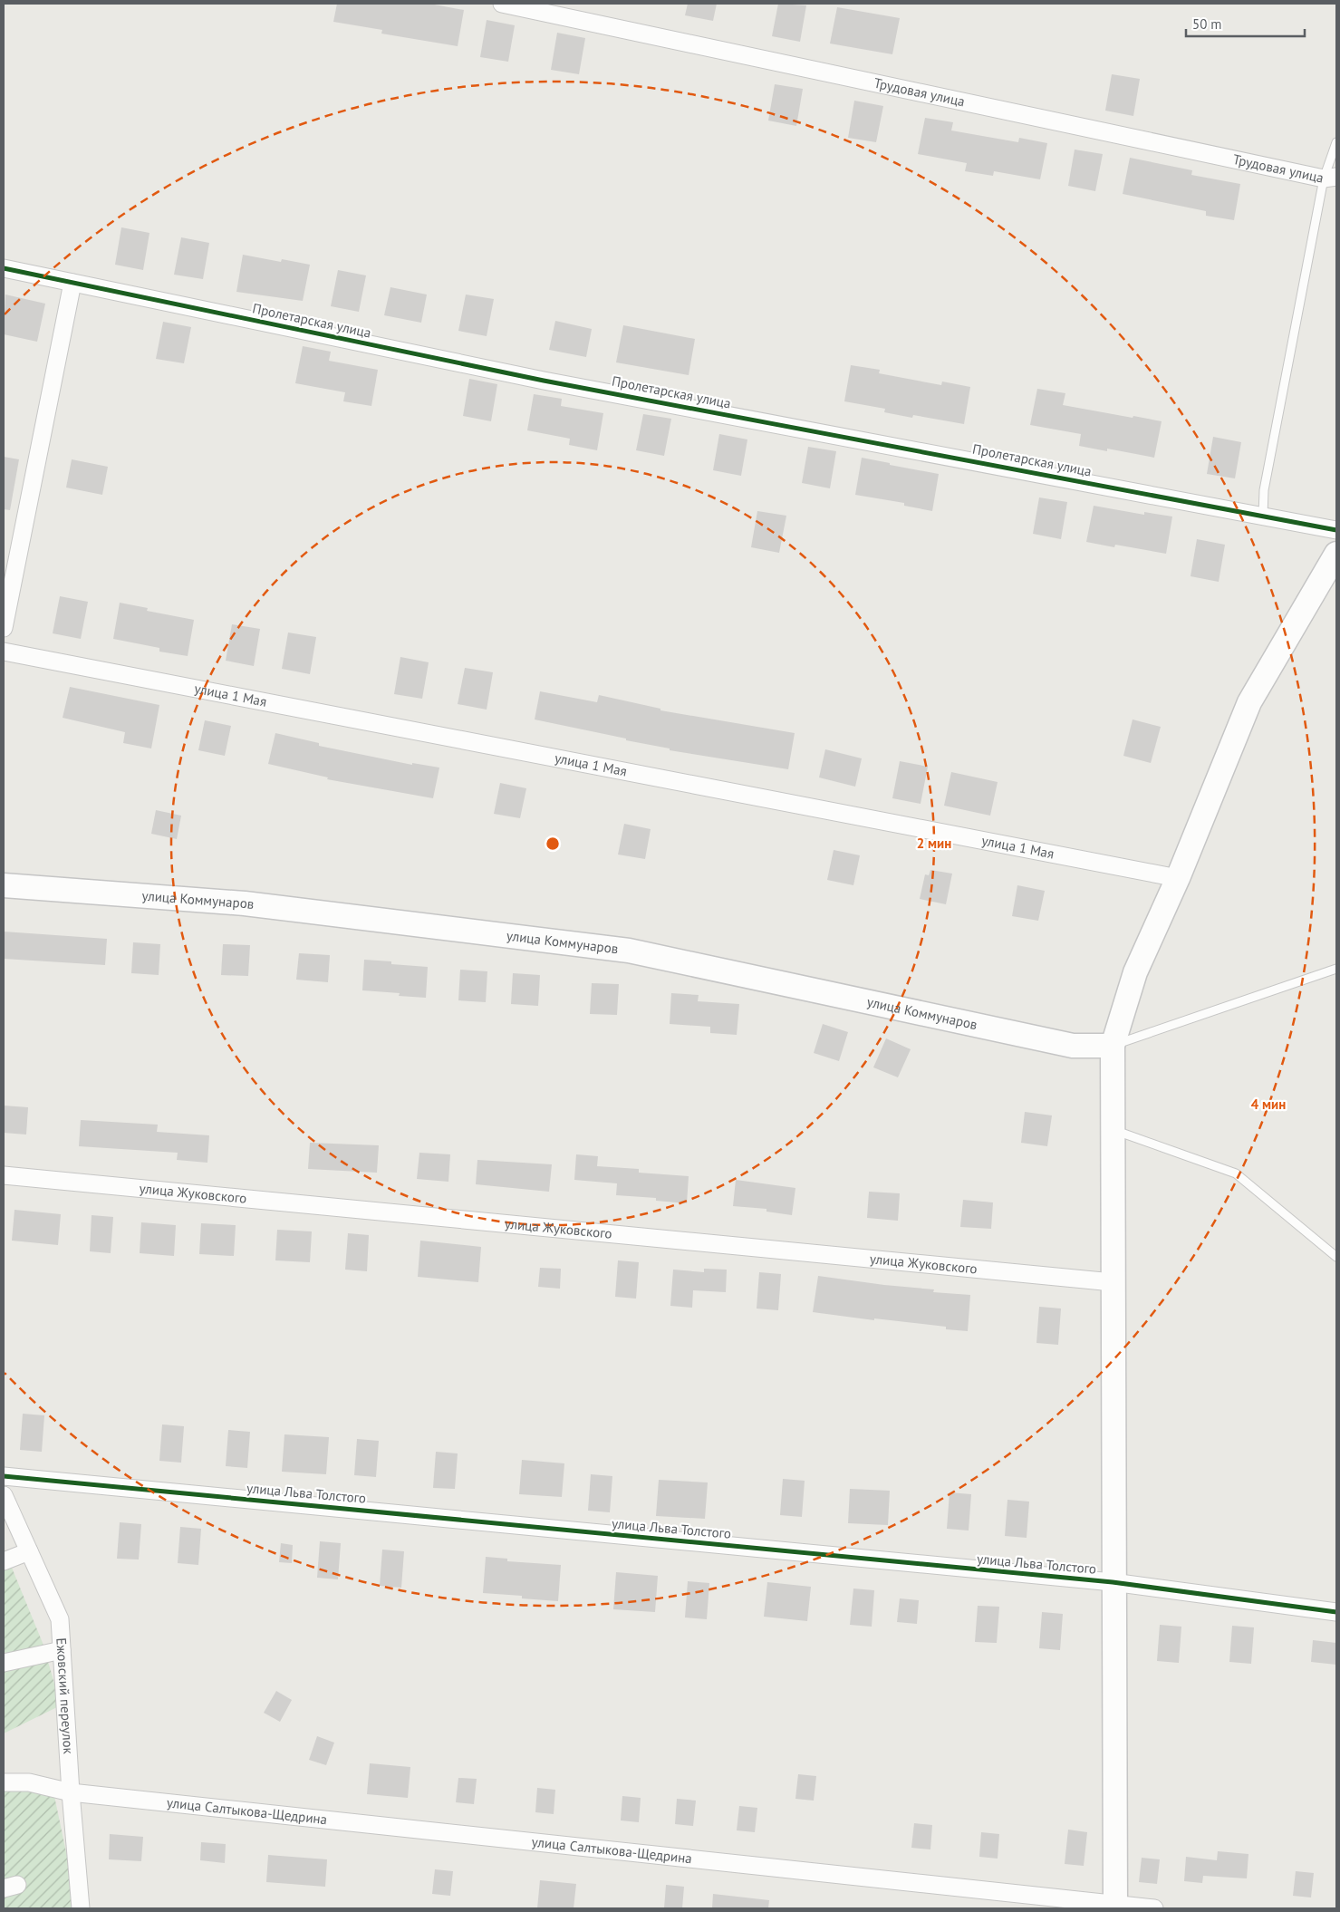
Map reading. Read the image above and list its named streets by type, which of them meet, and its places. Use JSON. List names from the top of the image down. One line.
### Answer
{"streets":{"main road":["улица Коммунаров"],"street":["Трудовая улица","Пролетарская улица","улица 1 Мая","улица Жуковского","улица Льва Толстого","Ежовский переулок","улица Салтыкова-Щедрина"]},"crossings":[["Ежовский переулок","улица Салтыкова-Щедрина"]],"scale_bar":"50 m","rings":["2 мин","4 мин"]}
